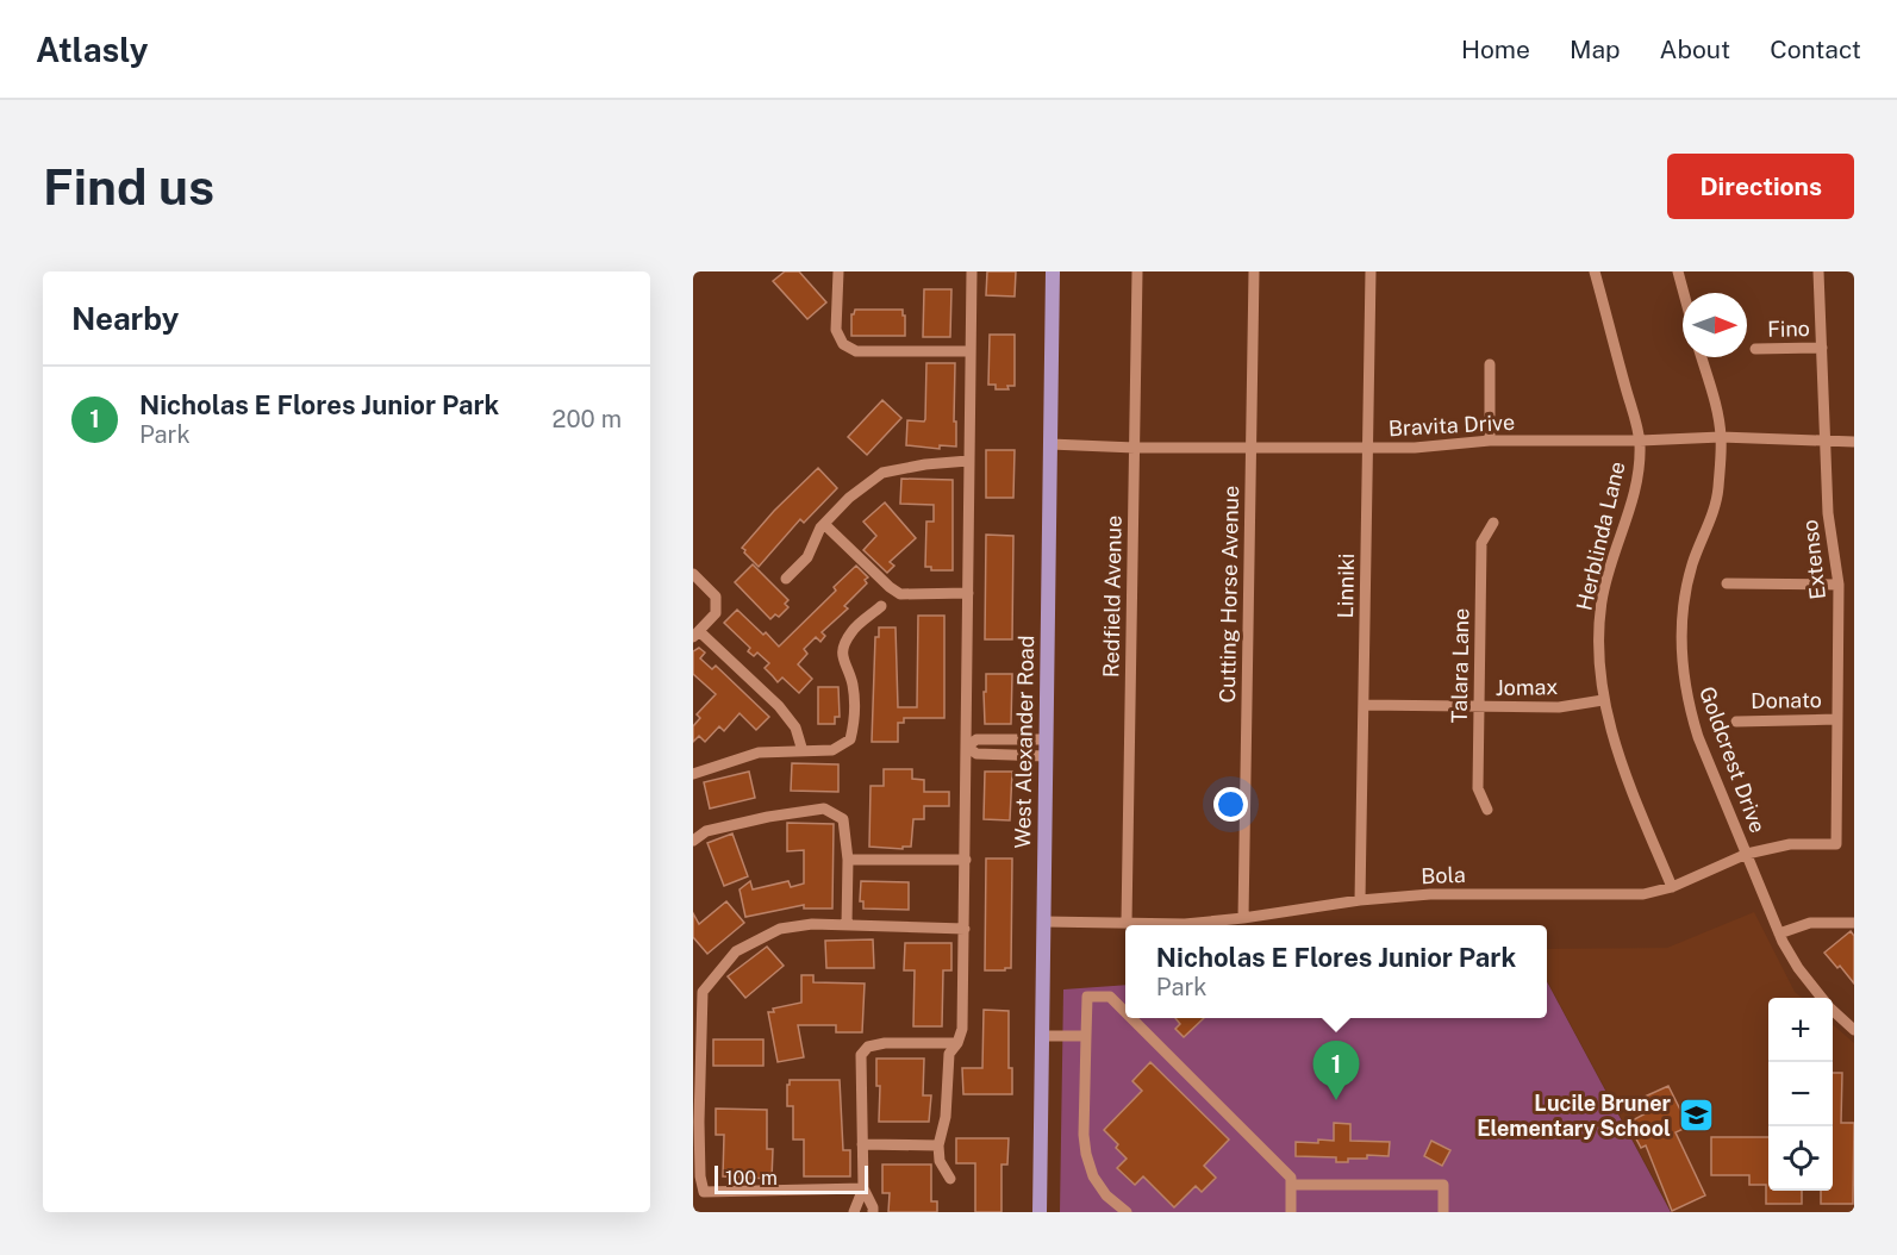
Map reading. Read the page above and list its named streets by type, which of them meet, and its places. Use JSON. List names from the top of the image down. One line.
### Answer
{"streets":{"main road":["West Alexander Road"],"street":["Fino","Bravita Drive","Herblinda Lane","Extenso","Linniki","Cutting Horse Avenue","Redfield Avenue","Talara Lane","Jomax","Donato","Goldcrest Drive","Bola"]},"crossings":[["Fino","Extenso"],["Bravita Drive","Herblinda Lane"],["Bravita Drive","Extenso"],["Bravita Drive","Linniki"],["Bravita Drive","Cutting Horse Avenue"],["Bravita Drive","Redfield Avenue"],["Bravita Drive","West Alexander Road"],["Bravita Drive","Goldcrest Drive"],["Herblinda Lane","Jomax"],["Herblinda Lane","Bola"],["Extenso","Donato"],["Extenso","Bola"],["Linniki","Jomax"],["Linniki","Bola"],["Cutting Horse Avenue","Bola"],["Redfield Avenue","Bola"],["Talara Lane","Jomax"],["West Alexander Road","Bola"],["Goldcrest Drive","Bola"]],"places":{"school or university":["Lucile Bruner Elementary School"]},"scale_bar":"100 m","north":"right","page":{"header":"Atlasly","nav":["Home","Map","About","Contact"],"buttons":"Directions","title":"Find us","heading":"Nearby","list":[{"mark":"1","name":"Nicholas E Flores Junior Park","note":"Park","value":"200 m"}],"popup":["Nicholas E Flores Junior Park","Park"],"map_buttons":["+","−"],"pins":"1","scale":"100 m"}}
